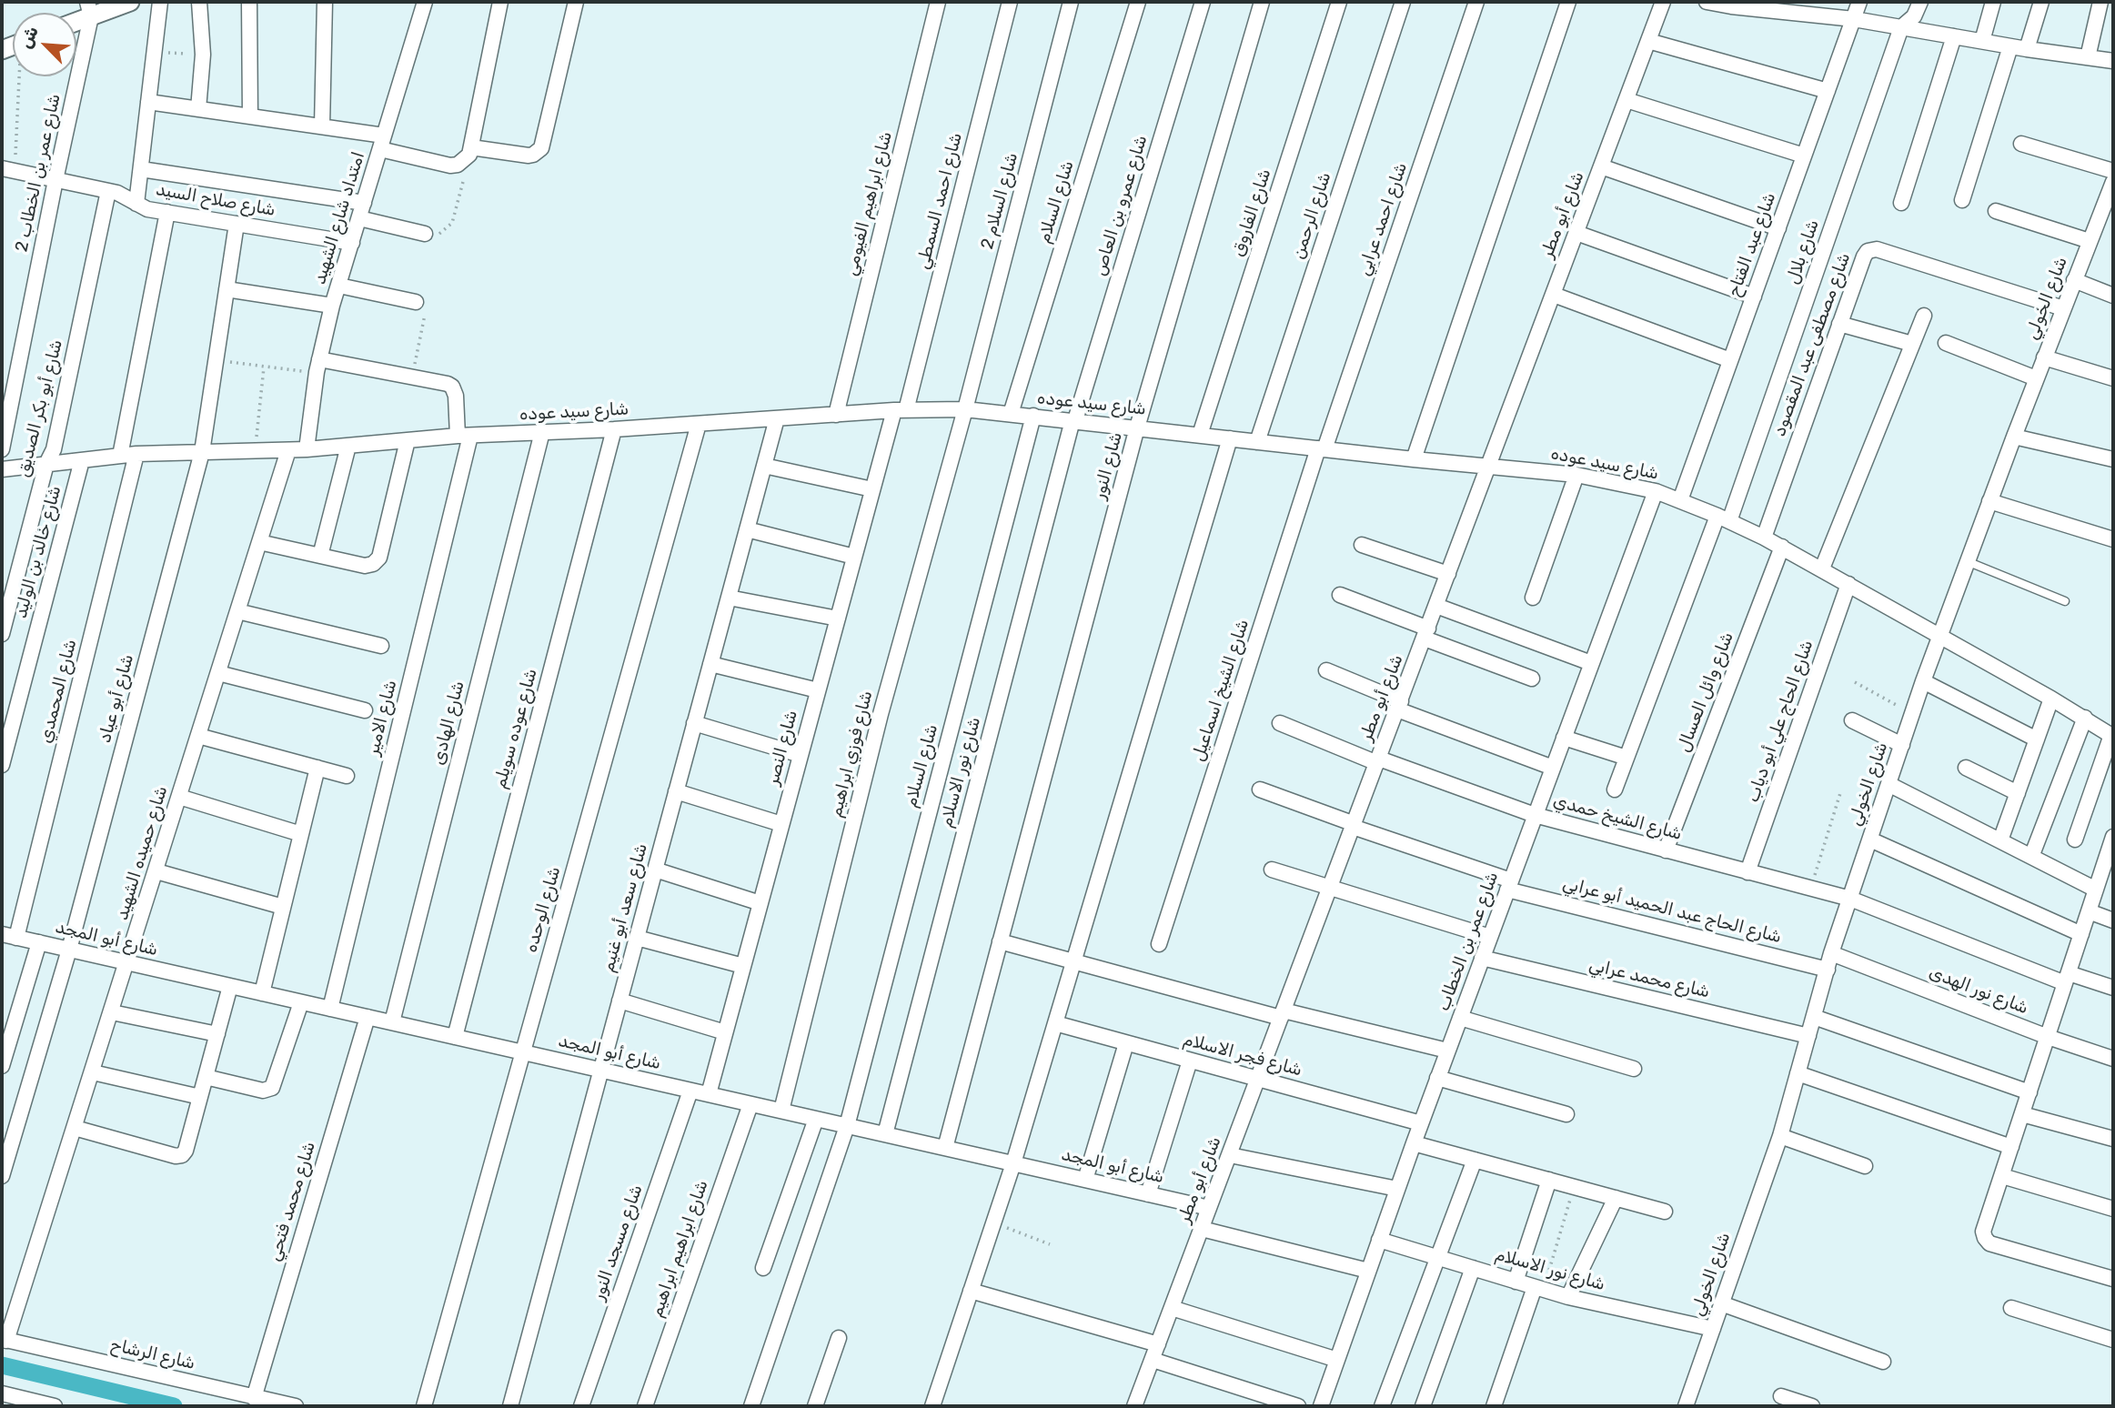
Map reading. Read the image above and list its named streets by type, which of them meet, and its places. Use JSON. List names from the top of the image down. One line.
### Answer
{"streets":{"street":["شارع عمر بن الخطاب 2","شارع صلاح السيد","شارع احمد السمطي","شارع السلام 2","شارع السلام","شارع ابراهيم الفيومي","شارع عمرو بن العاص","شارع الفاروق","شارع أبو مطر","شارع الرحمن","امتداد شارع الشهيد","شارع احمد عرابي","شارع عبد الفتاح","شارع بلال","شارع الخولي","شارع مصطفى عبد المقصود","شارع سيد عوده","شارع أبو بكر الصديق","شارع النور","شارع خالد بن الوليد","شارع الشيخ اسماعيل","شارع المحمدي","شارع وائل العسال","شارع أبو عياد","شارع الامير","شارع الحاج علي أبو دياب","شارع الهادى","شارع عوده سويلم","شارع النصر","شارع فوزي ابراهيم","شارع نور الاسلام","شارع الشيخ حمدي","شارع حميده الشهيد","شارع سعد أبو غنيم","شارع الوحده","شارع الحاج عبد الحميد أبو عرابي","شارع أبو المجد","شارع عمر بن الخطاب","شارع محمد عرابي","شارع نور الهدى","شارع فجر الاسلام","شارع محمد فتحي","شارع مسجد النور","شارع ابراهيم ابراهيم","شارع الرشاح"]},"crossings":[["شارع عمر بن الخطاب 2","شارع صلاح السيد"],["شارع صلاح السيد","امتداد شارع الشهيد"],["شارع صلاح السيد","شارع أبو بكر الصديق"],["شارع صلاح السيد","شارع أبو عياد"],["شارع احمد السمطي","شارع سيد عوده"],["شارع احمد السمطي","شارع النصر"],["شارع السلام 2","شارع سيد عوده"],["شارع السلام 2","شارع فوزي ابراهيم"],["شارع السلام","شارع سيد عوده"],["شارع السلام","شارع أبو المجد"],["شارع ابراهيم الفيومي","شارع سيد عوده"],["شارع عمرو بن العاص","شارع سيد عوده"],["شارع عمرو بن العاص","شارع نور الاسلام"],["شارع الفاروق","شارع سيد عوده"],["شارع أبو مطر","شارع سيد عوده"],["شارع أبو مطر","شارع الشيخ حمدي"],["شارع أبو مطر","شارع الحاج عبد الحميد أبو عرابي"],["شارع أبو مطر","شارع أبو المجد"],["شارع أبو مطر","شارع فجر الاسلام"],["شارع الرحمن","شارع سيد عوده"],["امتداد شارع الشهيد","شارع سيد عوده"],["شارع احمد عرابي","شارع سيد عوده"],["شارع احمد عرابي","شارع الشيخ اسماعيل"],["شارع عبد الفتاح","شارع سيد عوده"],["شارع بلال","شارع سيد عوده"],["شارع الخولي","شارع مصطفى عبد المقصود"],["شارع الخولي","شارع سيد عوده"],["شارع الخولي","شارع نور الاسلام"],["شارع الخولي","شارع الشيخ حمدي"],["شارع الخولي","شارع الحاج عبد الحميد أبو عرابي"],["شارع الخولي","شارع محمد عرابي"],["شارع الخولي","شارع نور الهدى"],["شارع مصطفى عبد المقصود","شارع سيد عوده"],["شارع سيد عوده","شارع أبو بكر الصديق"],["شارع سيد عوده","شارع النور"],["شارع سيد عوده","شارع خالد بن الوليد"],["شارع سيد عوده","شارع الشيخ اسماعيل"],["شارع سيد عوده","شارع المحمدي"],["شارع سيد عوده","شارع وائل العسال"],["شارع سيد عوده","شارع أبو عياد"],["شارع سيد عوده","شارع الامير"],["شارع سيد عوده","شارع الحاج علي أبو دياب"],["شارع سيد عوده","شارع الهادى"],["شارع سيد عوده","شارع عوده سويلم"],["شارع سيد عوده","شارع النصر"],["شارع سيد عوده","شارع فوزي ابراهيم"],["شارع سيد عوده","شارع نور الاسلام"],["شارع سيد عوده","شارع حميده الشهيد"],["شارع سيد عوده","شارع سعد أبو غنيم"],["شارع سيد عوده","شارع الوحده"],["شارع سيد عوده","شارع عمر بن الخطاب"],["شارع النور","شارع أبو المجد"],["شارع المحمدي","شارع أبو المجد"],["شارع وائل العسال","شارع الشيخ حمدي"],["شارع أبو عياد","شارع أبو المجد"],["شارع الامير","شارع أبو المجد"],["شارع الحاج علي أبو دياب","شارع الشيخ حمدي"],["شارع الهادى","شارع أبو المجد"],["شارع عوده سويلم","شارع أبو المجد"],["شارع النصر","شارع أبو المجد"],["شارع فوزي ابراهيم","شارع أبو المجد"],["شارع نور الاسلام","شارع أبو المجد"],["شارع نور الاسلام","شارع عمر بن الخطاب"],["شارع الشيخ حمدي","شارع عمر بن الخطاب"],["شارع حميده الشهيد","شارع أبو المجد"],["شارع حميده الشهيد","شارع الرشاح"],["شارع سعد أبو غنيم","شارع أبو المجد"],["شارع الوحده","شارع أبو المجد"],["شارع الحاج عبد الحميد أبو عرابي","شارع عمر بن الخطاب"],["شارع أبو المجد","شارع محمد فتحي"],["شارع أبو المجد","شارع مسجد النور"],["شارع أبو المجد","شارع ابراهيم ابراهيم"],["شارع عمر بن الخطاب","شارع محمد عرابي"],["شارع عمر بن الخطاب","شارع فجر الاسلام"],["شارع محمد فتحي","شارع الرشاح"]],"north":"top left"}
